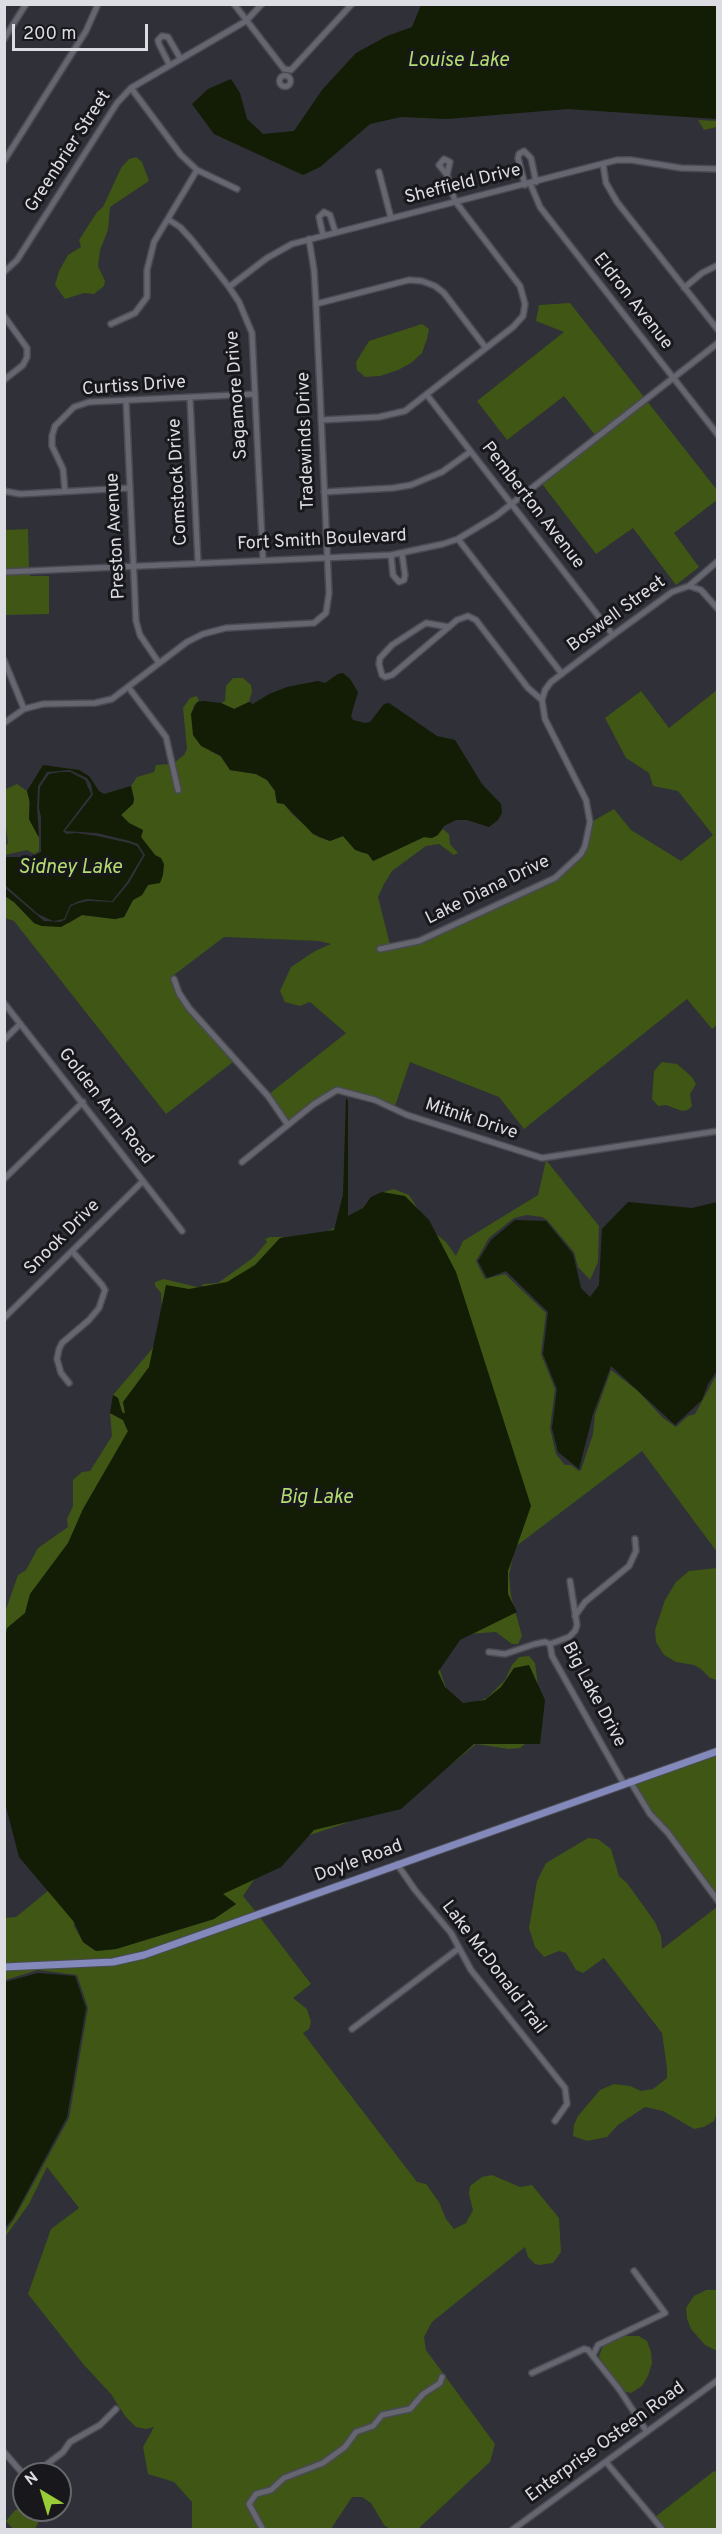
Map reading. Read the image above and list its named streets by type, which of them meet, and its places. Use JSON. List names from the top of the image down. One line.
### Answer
{"streets":{"main road":["Doyle Road"],"street":["Greenbrier Street","Sheffield Drive","Eldron Avenue","Curtiss Drive","Sagamore Drive","Tradewinds Drive","Comstock Drive","Pemberton Avenue","Preston Avenue","Fort Smith Boulevard","Boswell Street","Lake Diana Drive","Golden Arm Road","Mitnik Drive","Snook Drive","Big Lake Drive","Lake McDonald Trail","Enterprise Osteen Road"]},"crossings":[["Sheffield Drive","Eldron Avenue"],["Sheffield Drive","Sagamore Drive"],["Sheffield Drive","Tradewinds Drive"],["Eldron Avenue","Fort Smith Boulevard"],["Curtiss Drive","Sagamore Drive"],["Curtiss Drive","Comstock Drive"],["Curtiss Drive","Preston Avenue"],["Sagamore Drive","Fort Smith Boulevard"],["Tradewinds Drive","Preston Avenue"],["Tradewinds Drive","Fort Smith Boulevard"],["Comstock Drive","Fort Smith Boulevard"],["Pemberton Avenue","Fort Smith Boulevard"],["Pemberton Avenue","Boswell Street"],["Preston Avenue","Fort Smith Boulevard"],["Boswell Street","Lake Diana Drive"],["Golden Arm Road","Snook Drive"],["Big Lake Drive","Doyle Road"],["Doyle Road","Lake McDonald Trail"]],"water":["Louise Lake","Sidney Lake","Big Lake"],"scale_bar":"200 m","north":"top left"}
